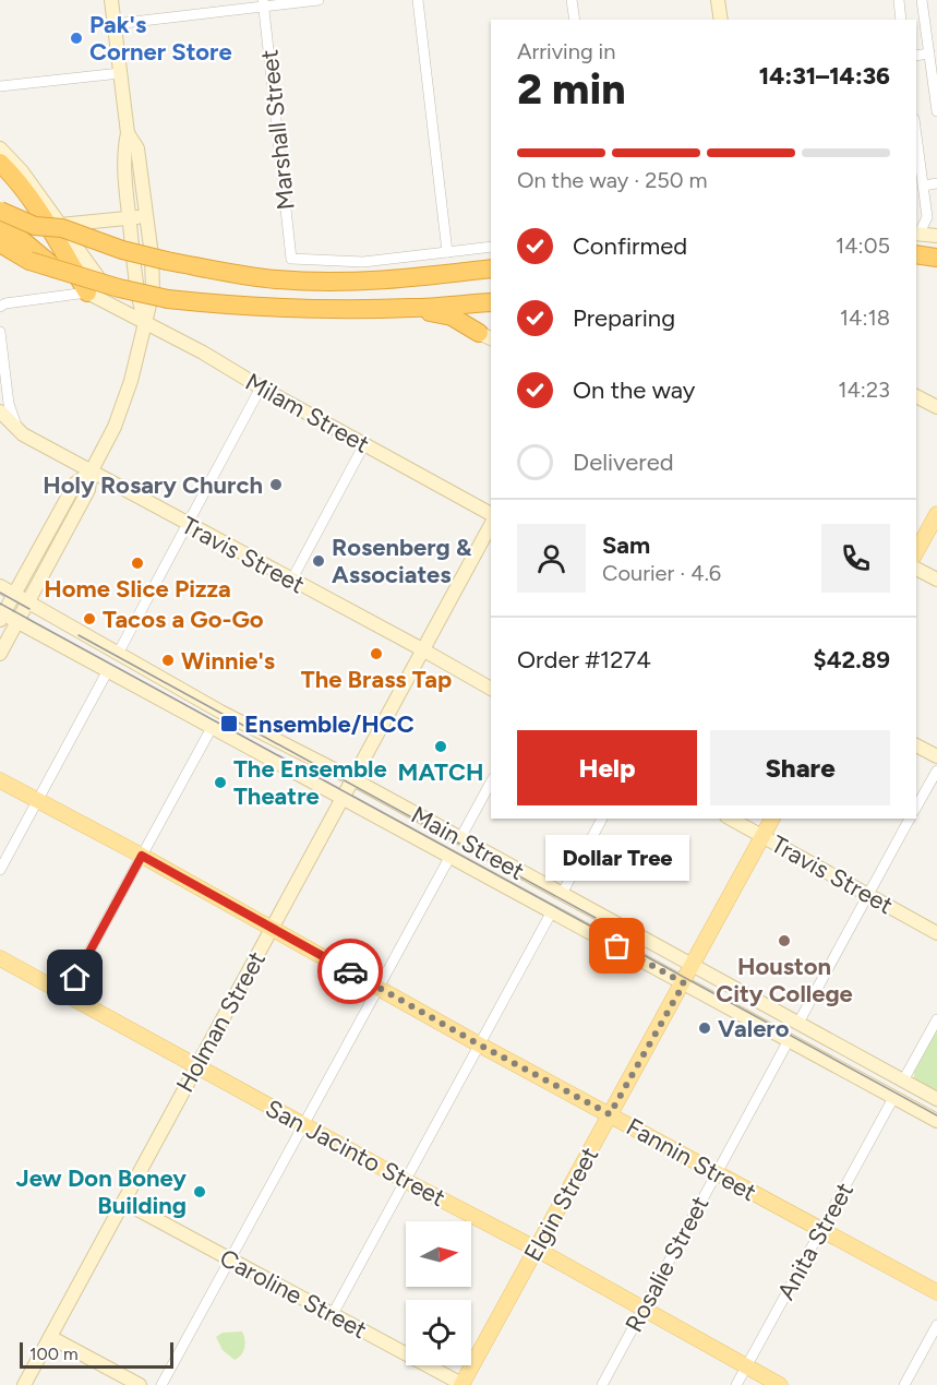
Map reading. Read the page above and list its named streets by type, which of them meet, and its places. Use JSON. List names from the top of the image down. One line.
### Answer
{"streets":{"main road":["Milam Street","Travis Street","Main Street","Holman Street","San Jacinto Street","Fannin Street","Elgin Street","Caroline Street"],"street":["Marshall Street","Anita Street","Rosalie Street"]},"crossings":[["Travis Street","Holman Street"],["Travis Street","Elgin Street"],["Main Street","Holman Street"],["Main Street","Elgin Street"],["Main Street","Anita Street"],["Main Street","Rosalie Street"],["Holman Street","San Jacinto Street"],["Holman Street","Fannin Street"],["Holman Street","Caroline Street"],["San Jacinto Street","Elgin Street"],["San Jacinto Street","Anita Street"],["San Jacinto Street","Rosalie Street"],["Fannin Street","Elgin Street"],["Fannin Street","Anita Street"],["Fannin Street","Rosalie Street"],["Elgin Street","Caroline Street"]],"places":{"other":["Pak's Corner Store","Holy Rosary Church","Rosenberg & Associates","Home Slice Pizza","Tacos a Go-Go","The Brass Tap","Winnie's","MATCH","The Ensemble Theatre","Houston City College","Dollar Tree","Valero","Jew Don Boney Building"],"transit":["Ensemble/HCC"]},"scale_bar":"100 m","north":"right","page":{"heading":["2 min","Arriving in","14:31–14:36"],"panel":["Sam","Courier · 4.6","Order #1274","$42.89"],"bar":"On the way · 250 m","list":[["Confirmed","14:05"],["Preparing","14:18"],["On the way","14:23"],"Delivered"],"buttons":["Help","Share"],"bubble":"Dollar Tree","scale":"100 m"}}
